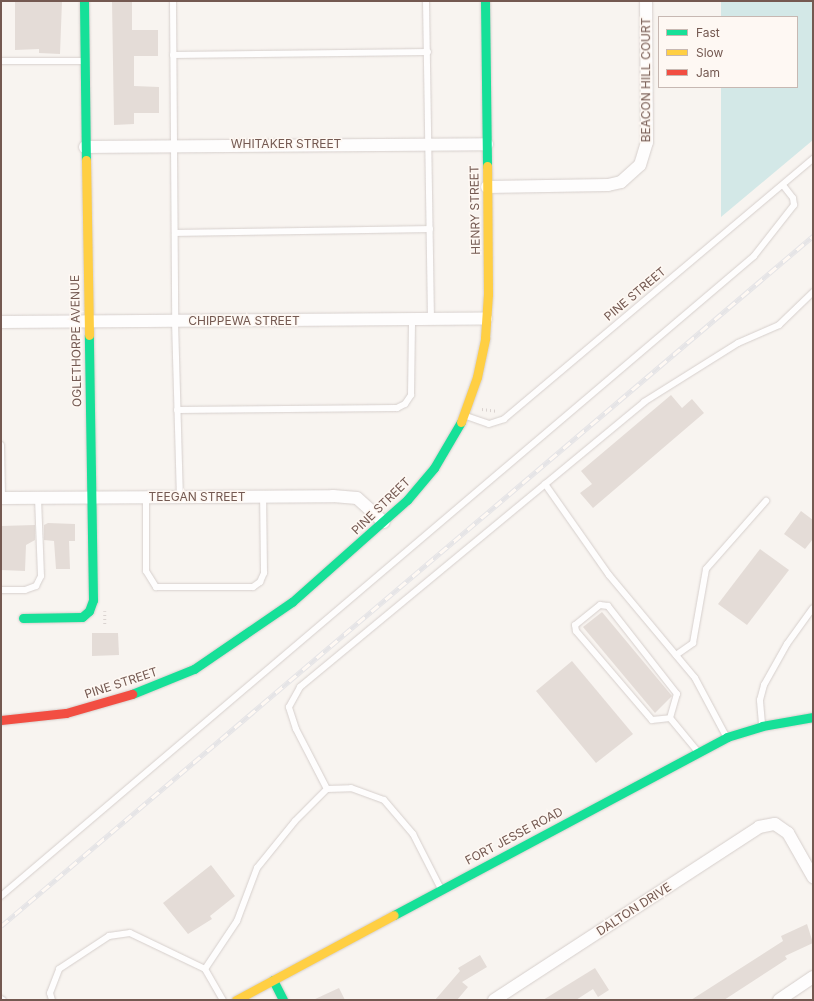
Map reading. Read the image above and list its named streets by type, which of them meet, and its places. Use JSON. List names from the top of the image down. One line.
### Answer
{"streets":{"street":["BEACON HILL COURT","WHITAKER STREET","HENRY STREET","PINE STREET","CHIPPEWA STREET","OGLETHORPE AVENUE","TEEGAN STREET","FORT JESSE ROAD","DALTON DRIVE"]},"crossings":[["BEACON HILL COURT","HENRY STREET"],["WHITAKER STREET","HENRY STREET"],["WHITAKER STREET","OGLETHORPE AVENUE"],["HENRY STREET","PINE STREET"],["HENRY STREET","CHIPPEWA STREET"],["PINE STREET","TEEGAN STREET"],["CHIPPEWA STREET","OGLETHORPE AVENUE"],["OGLETHORPE AVENUE","TEEGAN STREET"]],"legend":["Fast","Slow","Jam"]}
